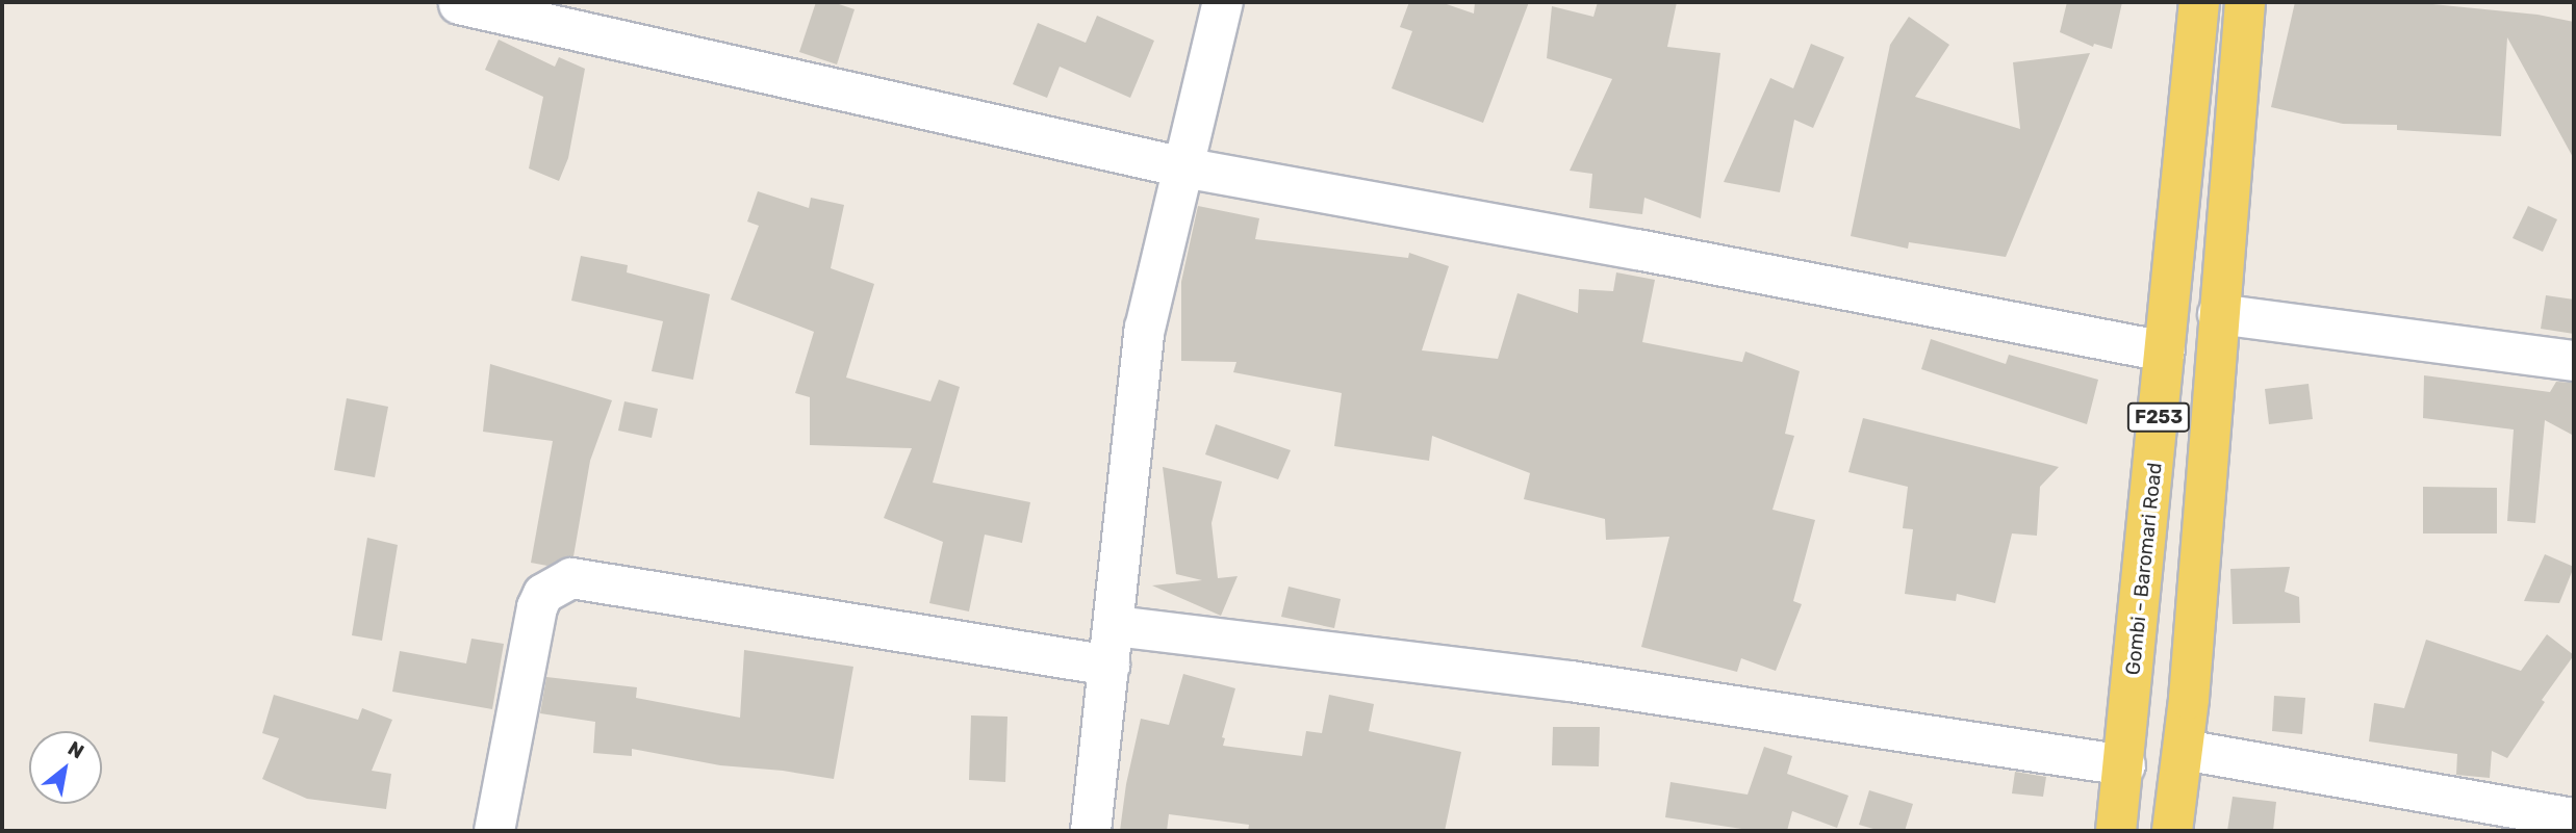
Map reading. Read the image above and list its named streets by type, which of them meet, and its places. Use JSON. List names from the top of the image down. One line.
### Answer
{"streets":{"main road":["F253","Gombi - Baromari Road"]},"north":"top right"}
